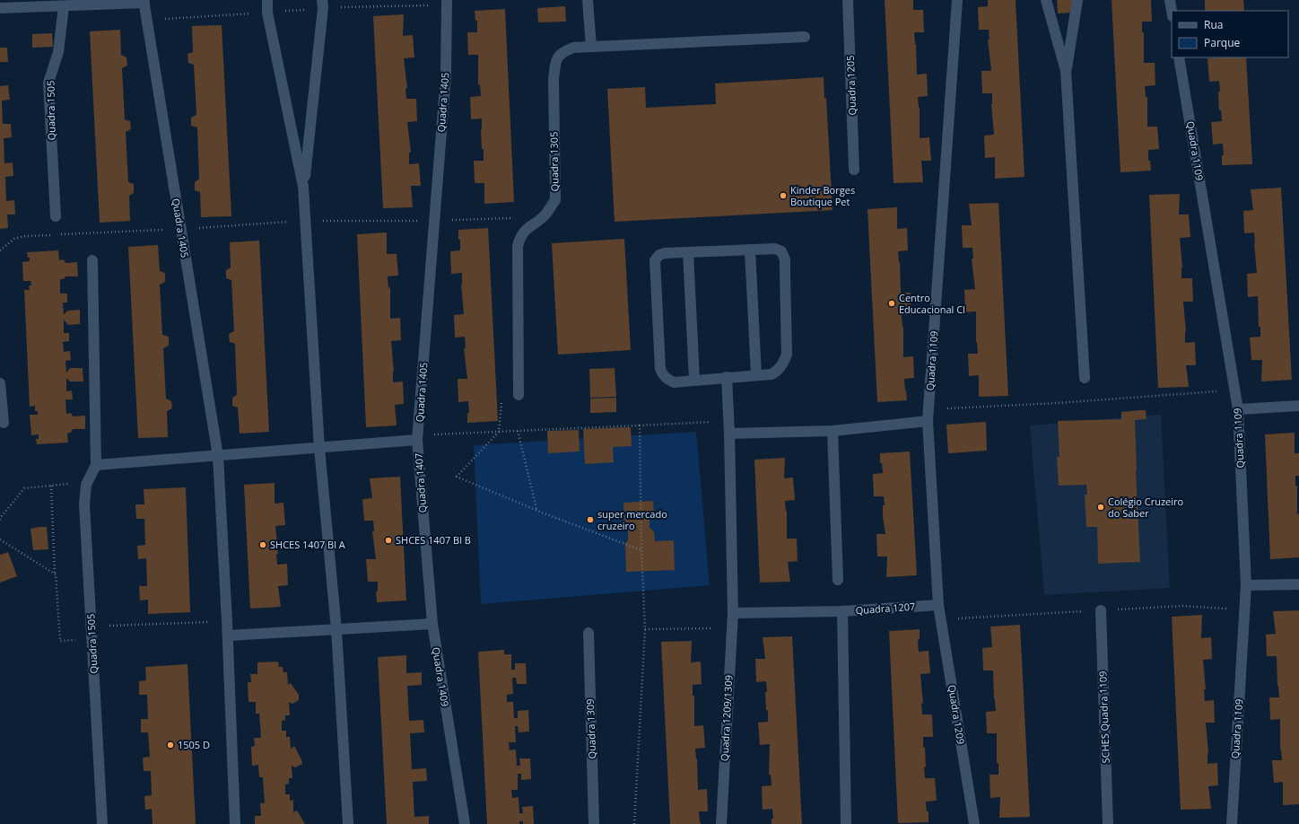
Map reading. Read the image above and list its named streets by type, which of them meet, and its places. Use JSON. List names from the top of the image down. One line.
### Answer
{"streets":{"street":["Quadra 1205","Quadra 1405","Quadra 1505","Quadra 1109","Quadra 1305","Quadra 1407","Quadra 1207","Quadra 1409","Quadra 1209","SCHES Quadra 1109","Quadra 1209/1309","Quadra 1309"]},"crossings":[["Quadra 1405","Quadra 1407"],["Quadra 1407","Quadra 1409"],["Quadra 1207","Quadra 1209"],["Quadra 1207","Quadra 1209/1309"]],"places":["Kinder Borges Boutique Pet","Centro Educacional CI","Colégio Cruzeiro do Saber","super mercado cruzeiro","SHCES 1407 Bl B","SHCES 1407 Bl A","1505 D"],"legend":["Rua","Parque"]}
